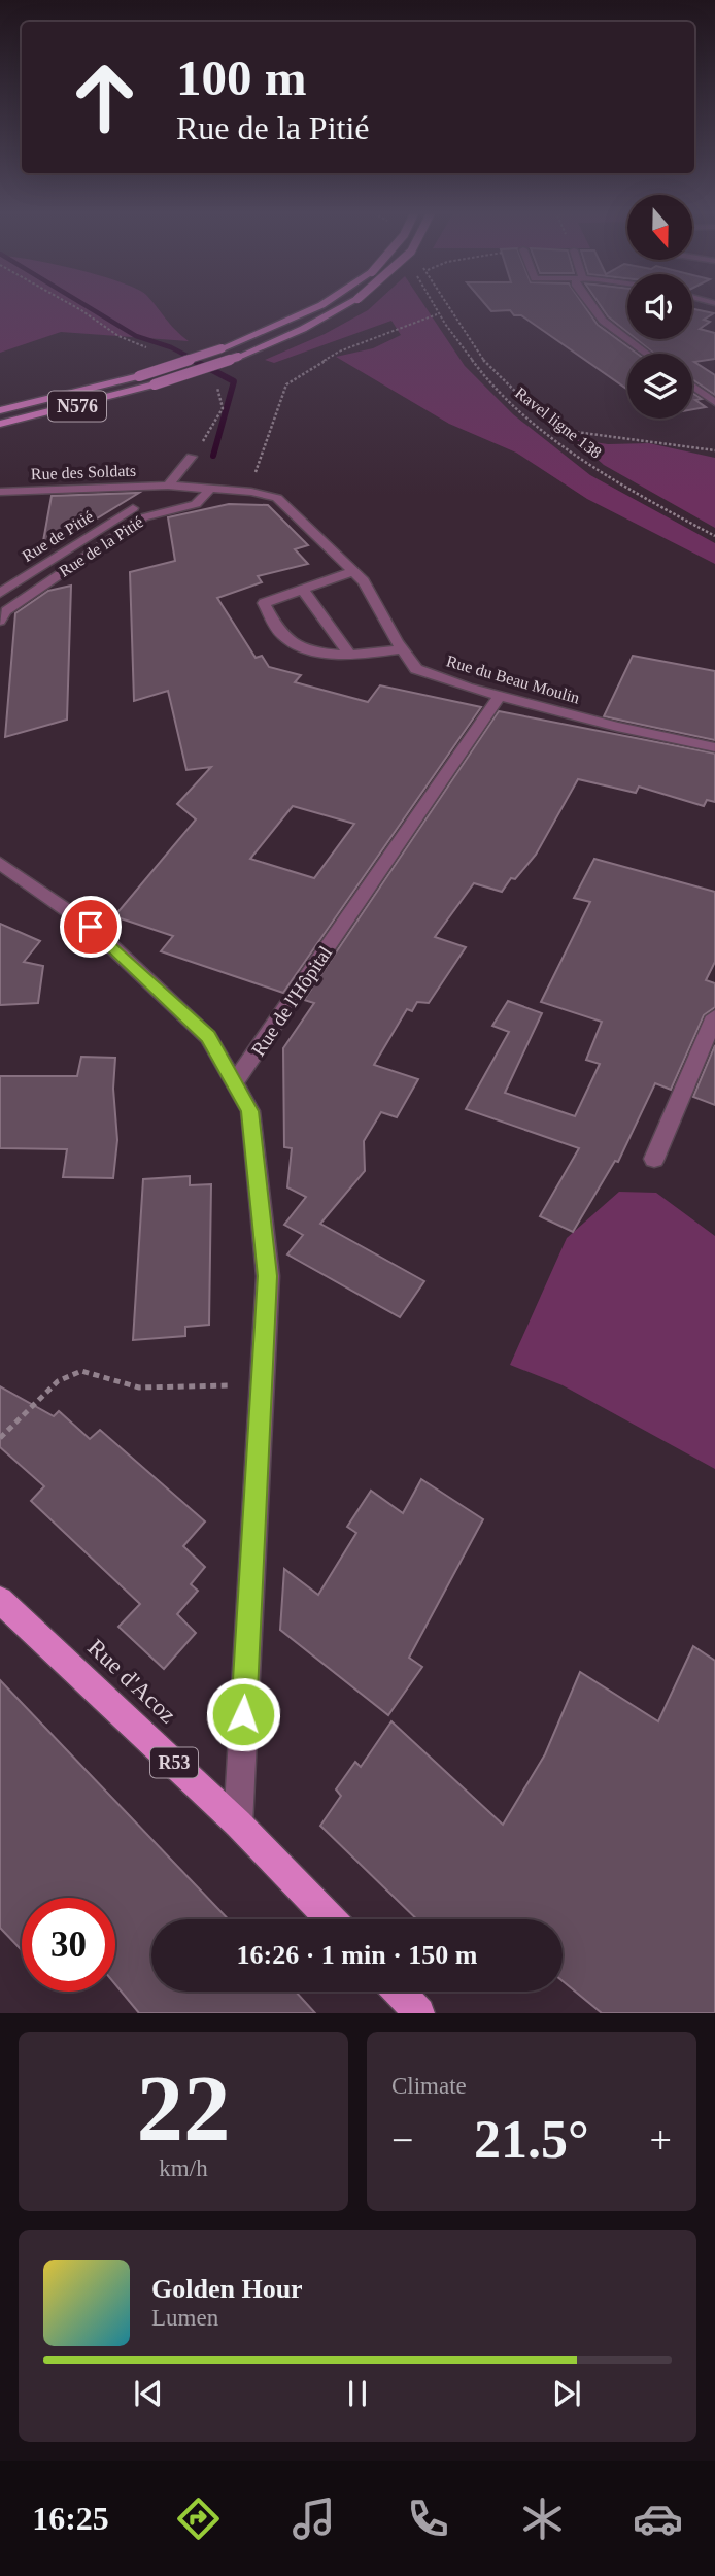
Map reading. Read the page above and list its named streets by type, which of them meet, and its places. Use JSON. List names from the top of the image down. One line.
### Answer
{"streets":{"main road":["N576","Rue d'Acoz","R53"],"street":["Rue des Soldats","Rue de Pitié","Rue de la Pitié","Rue du Beau Moulin","Rue de l'Hôpital"],"path":["Ravel ligne 138"]},"crossings":[["Rue des Soldats","Rue du Beau Moulin"],["Rue de la Pitié","Rue du Beau Moulin"],["Rue du Beau Moulin","Rue de l'Hôpital"]],"north":"bottom","page":{"turn":["100 m","Rue de la Pitié"],"limit":"30","trip":"16:26 · 1 min · 150 m","tile":[["22","km/h"],"Climate"],"heat":["−","21.5°","+"],"song":["Golden Hour","Lumen"],"tabs":"16:25"}}
